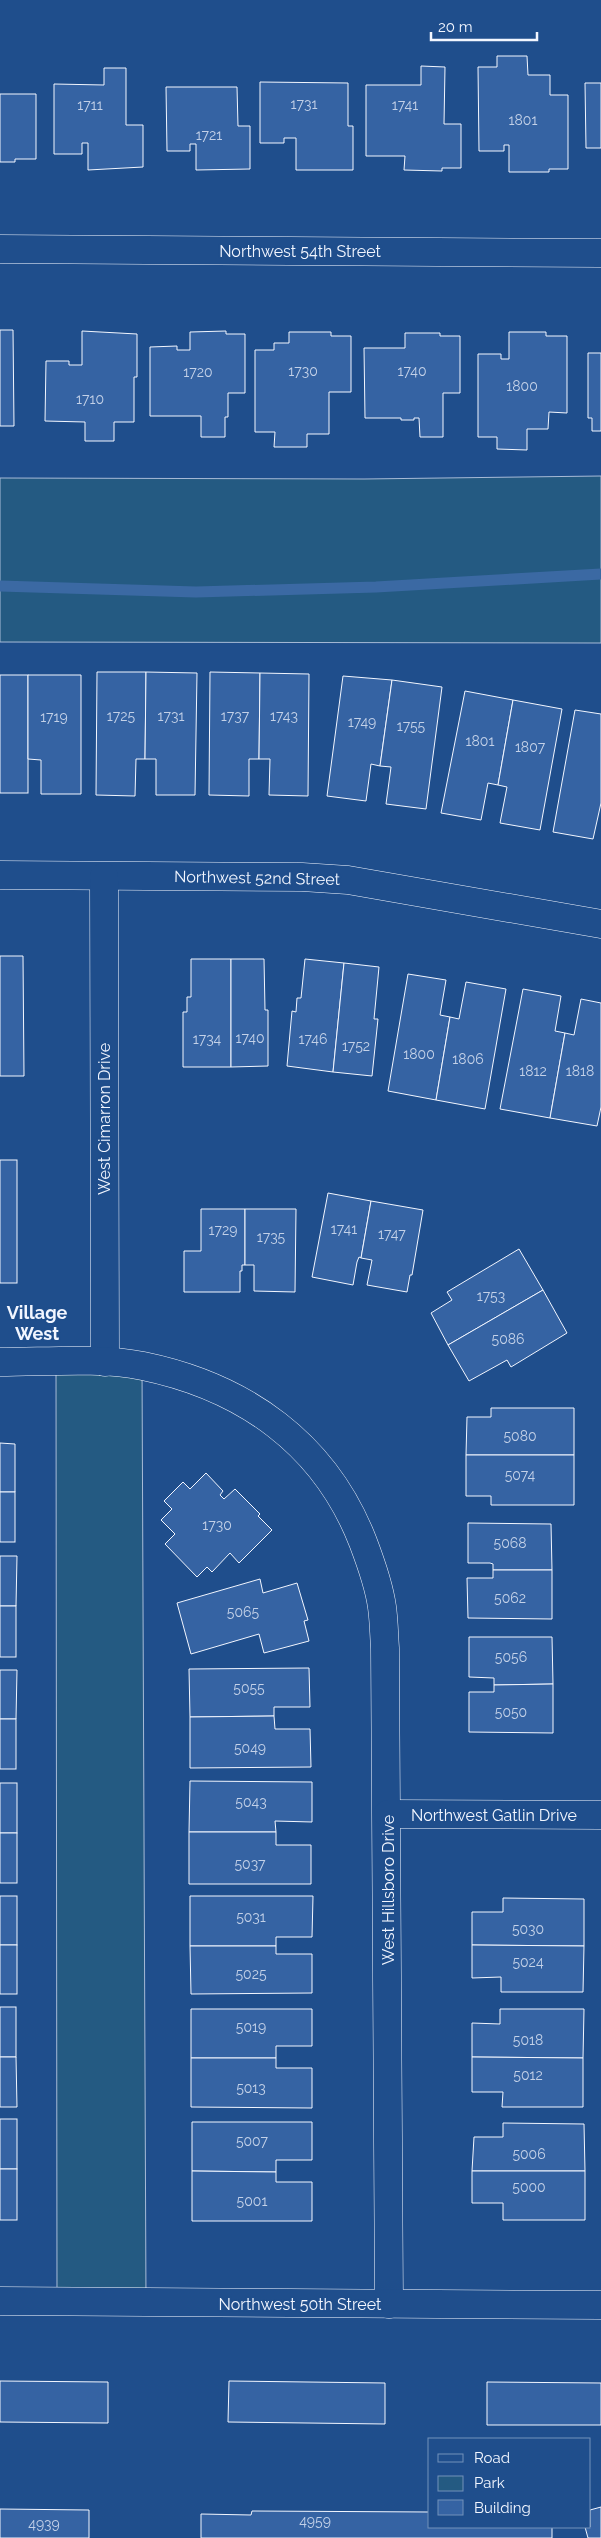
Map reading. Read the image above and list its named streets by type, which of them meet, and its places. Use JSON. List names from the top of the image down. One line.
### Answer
{"streets":{"street":["Northwest 54th Street","Northwest 52nd Street","West Cimarron Drive","Northwest Gatlin Drive","West Hillsboro Drive","Northwest 50th Street"]},"crossings":[["Northwest 52nd Street","West Cimarron Drive"],["West Cimarron Drive","West Hillsboro Drive"],["Northwest Gatlin Drive","West Hillsboro Drive"],["West Hillsboro Drive","Northwest 50th Street"]],"districts":["Village West"],"house_numbers":["1731","1711","1741","1801","1721","1730","1740","1720","1800","1710","1725","1731","1737","1743","1719","1749","1755","1801","1807","1740","1734","1746","1752","1800","1806","1812","1818","1741","1729","1747","1735","1753","5086","5080","5074","1730","5068","5062","5065","5056","5055","5050","5049","5043","5037","5031","5030","5024","5025","5019","5018","5012","5013","5007","5006","5000","5001","4959","4939"],"legend":["Road","Park","Building"],"scale_bar":"20 m"}
